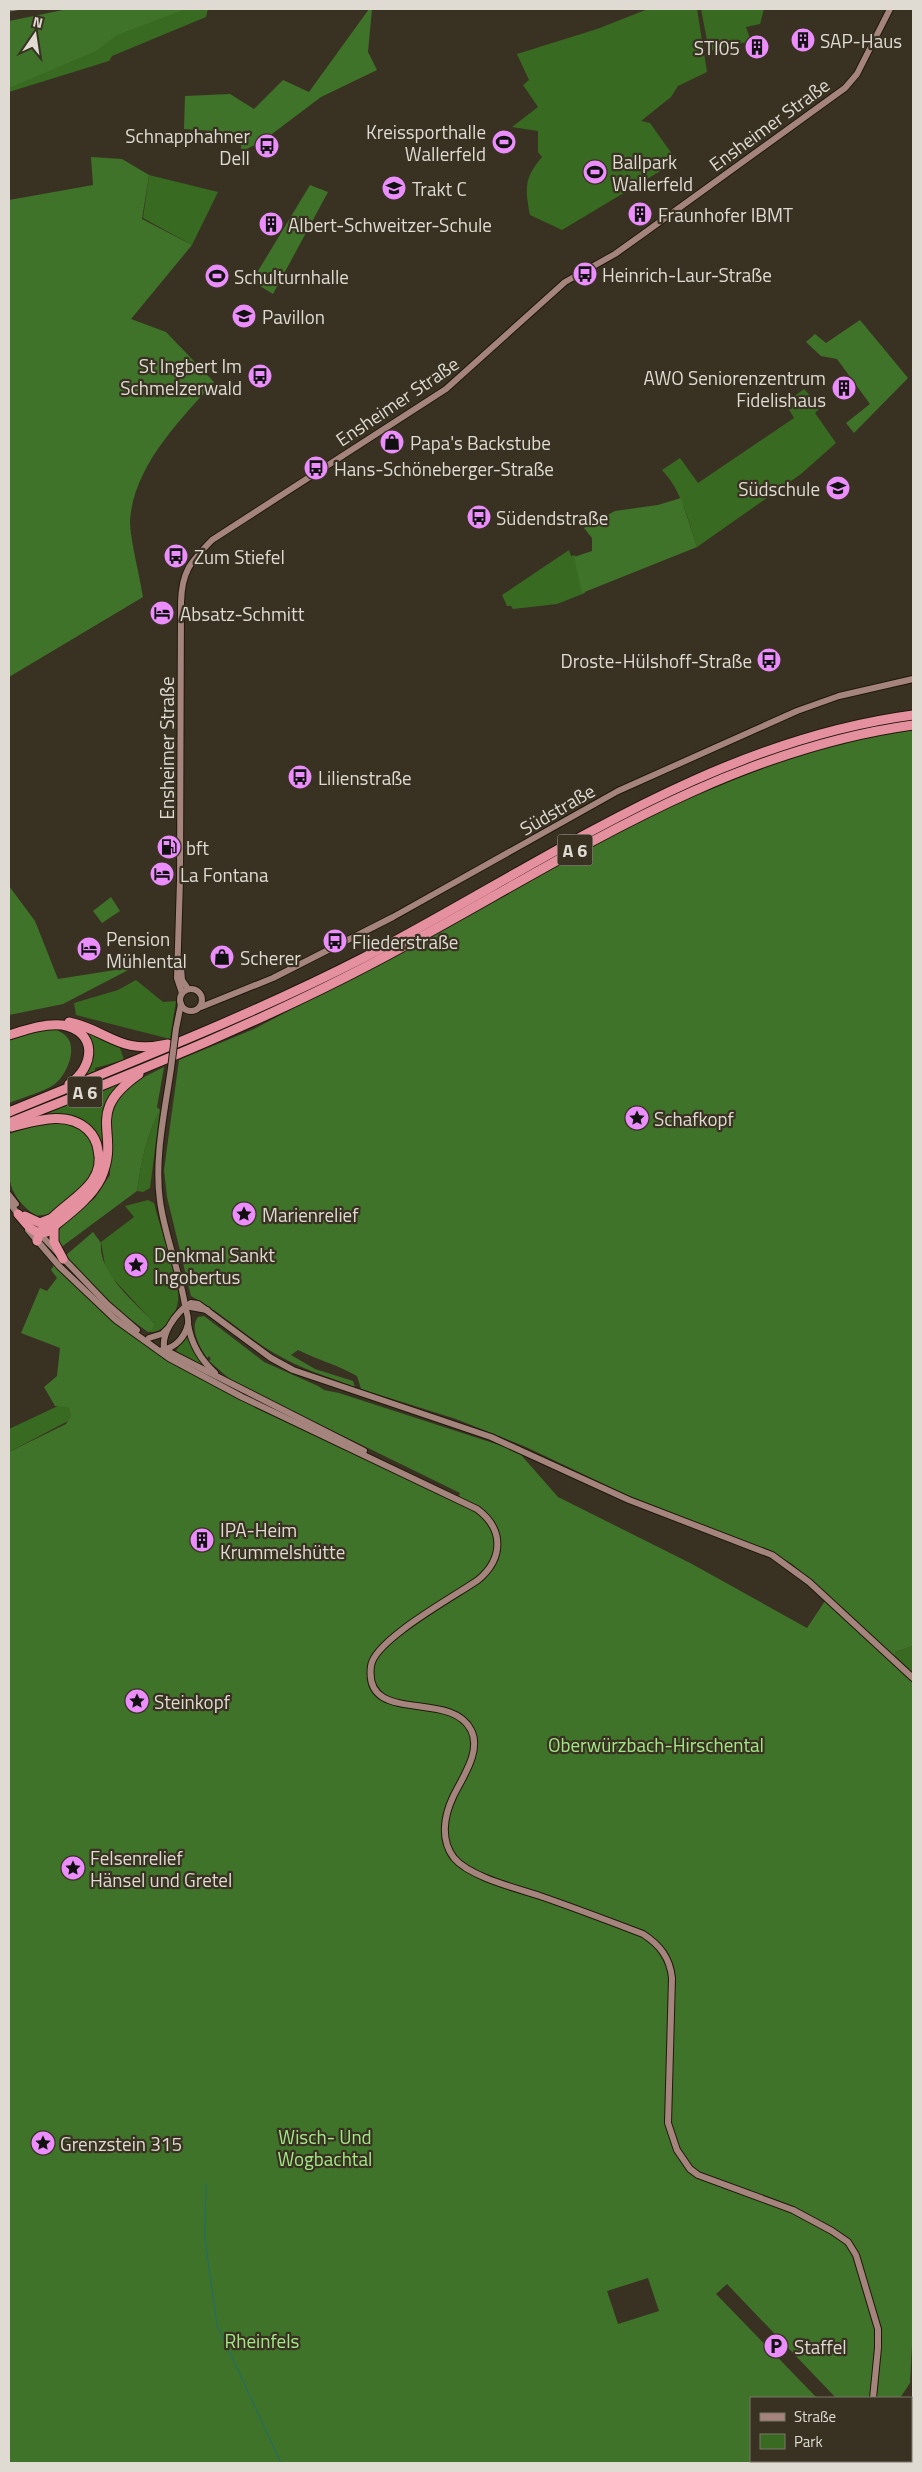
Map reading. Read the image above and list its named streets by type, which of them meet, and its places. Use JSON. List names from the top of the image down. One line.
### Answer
{"streets":{"highway":["A 6"],"main road":["Ensheimer Straße","Südstraße"]},"crossings":[["Ensheimer Straße","Südstraße"]],"parks":["Oberwürzbach-Hirschental","Wisch- Und Wogbachtal","Rheinfels"],"places":{"building":["SAP-Haus","STI05","Fraunhofer IBMT","Albert-Schweitzer-Schule","AWO Seniorenzentrum Fidelishaus","IPA-Heim Krummelshütte"],"sports":["Kreissporthalle Wallerfeld","Ballpark Wallerfeld","Schulturnhalle"],"bus stop":["Schnapphahner Dell","Heinrich-Laur-Straße","St Ingbert Im Schmelzerwald","Hans-Schöneberger-Straße","Südendstraße","Zum Stiefel","Droste-Hülshoff-Straße","Lilienstraße","Fliederstraße"],"school or university":["Trakt C","Pavillon","Südschule"],"shop":["Papa's Backstube","Scherer"],"hotel":["Absatz-Schmitt","La Fontana","Pension Mühlental"],"fuel station":["bft"],"place":["Schafkopf","Marienrelief","Denkmal Sankt Ingobertus","Steinkopf","Felsenrelief Hänsel und Gretel","Grenzstein 315"],"parking":["Staffel"]},"legend":["Straße","Park"],"north":"top"}
